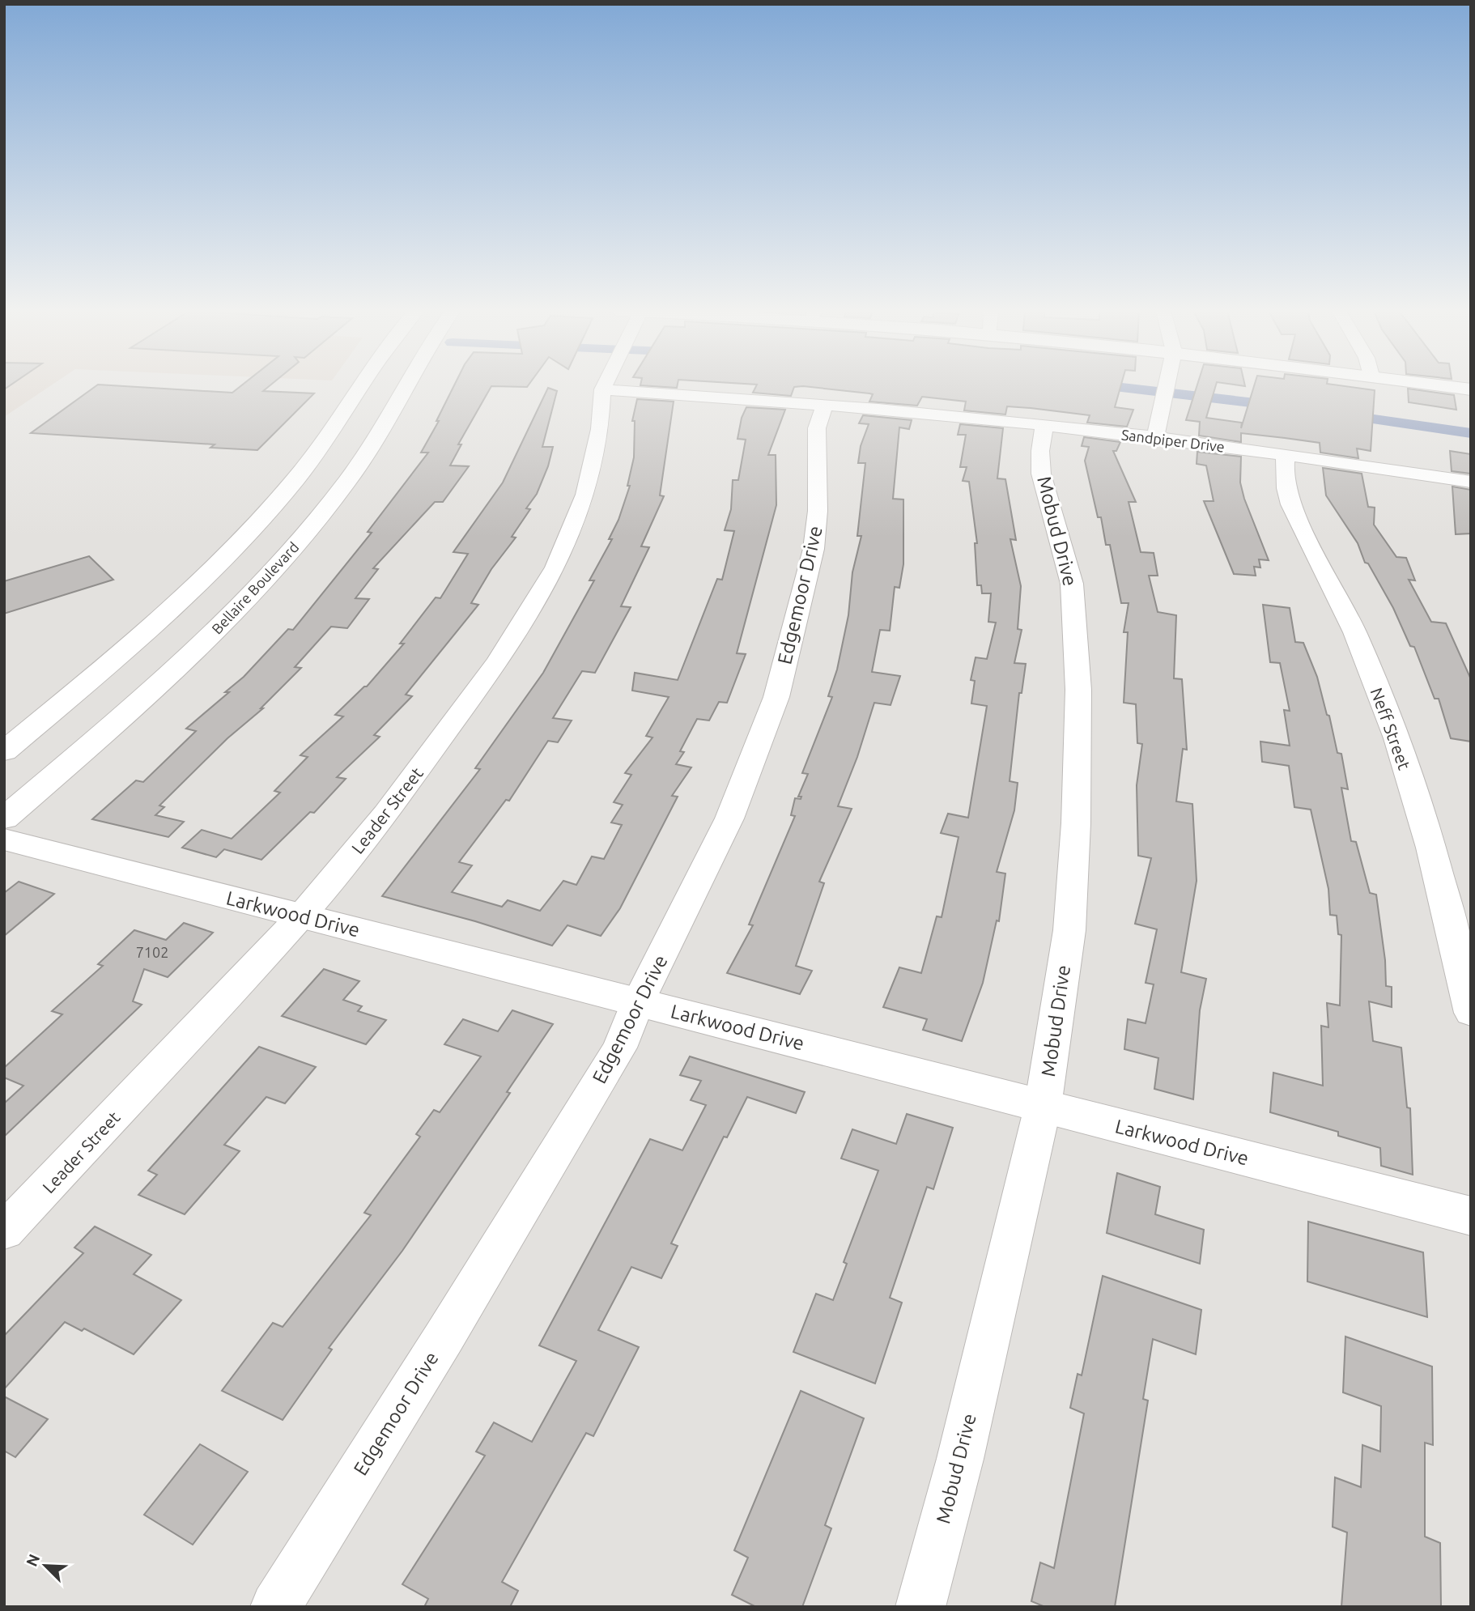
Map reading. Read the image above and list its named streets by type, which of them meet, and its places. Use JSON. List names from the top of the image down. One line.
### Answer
{"streets":{"main road":["Bellaire Boulevard","Larkwood Drive"],"street":["Sandpiper Drive","Mobud Drive","Edgemoor Drive","Neff Street","Leader Street"]},"crossings":[["Sandpiper Drive","Mobud Drive"],["Sandpiper Drive","Edgemoor Drive"],["Sandpiper Drive","Neff Street"],["Sandpiper Drive","Leader Street"],["Mobud Drive","Larkwood Drive"],["Edgemoor Drive","Larkwood Drive"],["Leader Street","Larkwood Drive"]],"house_numbers":["7102"],"north":"top left"}
